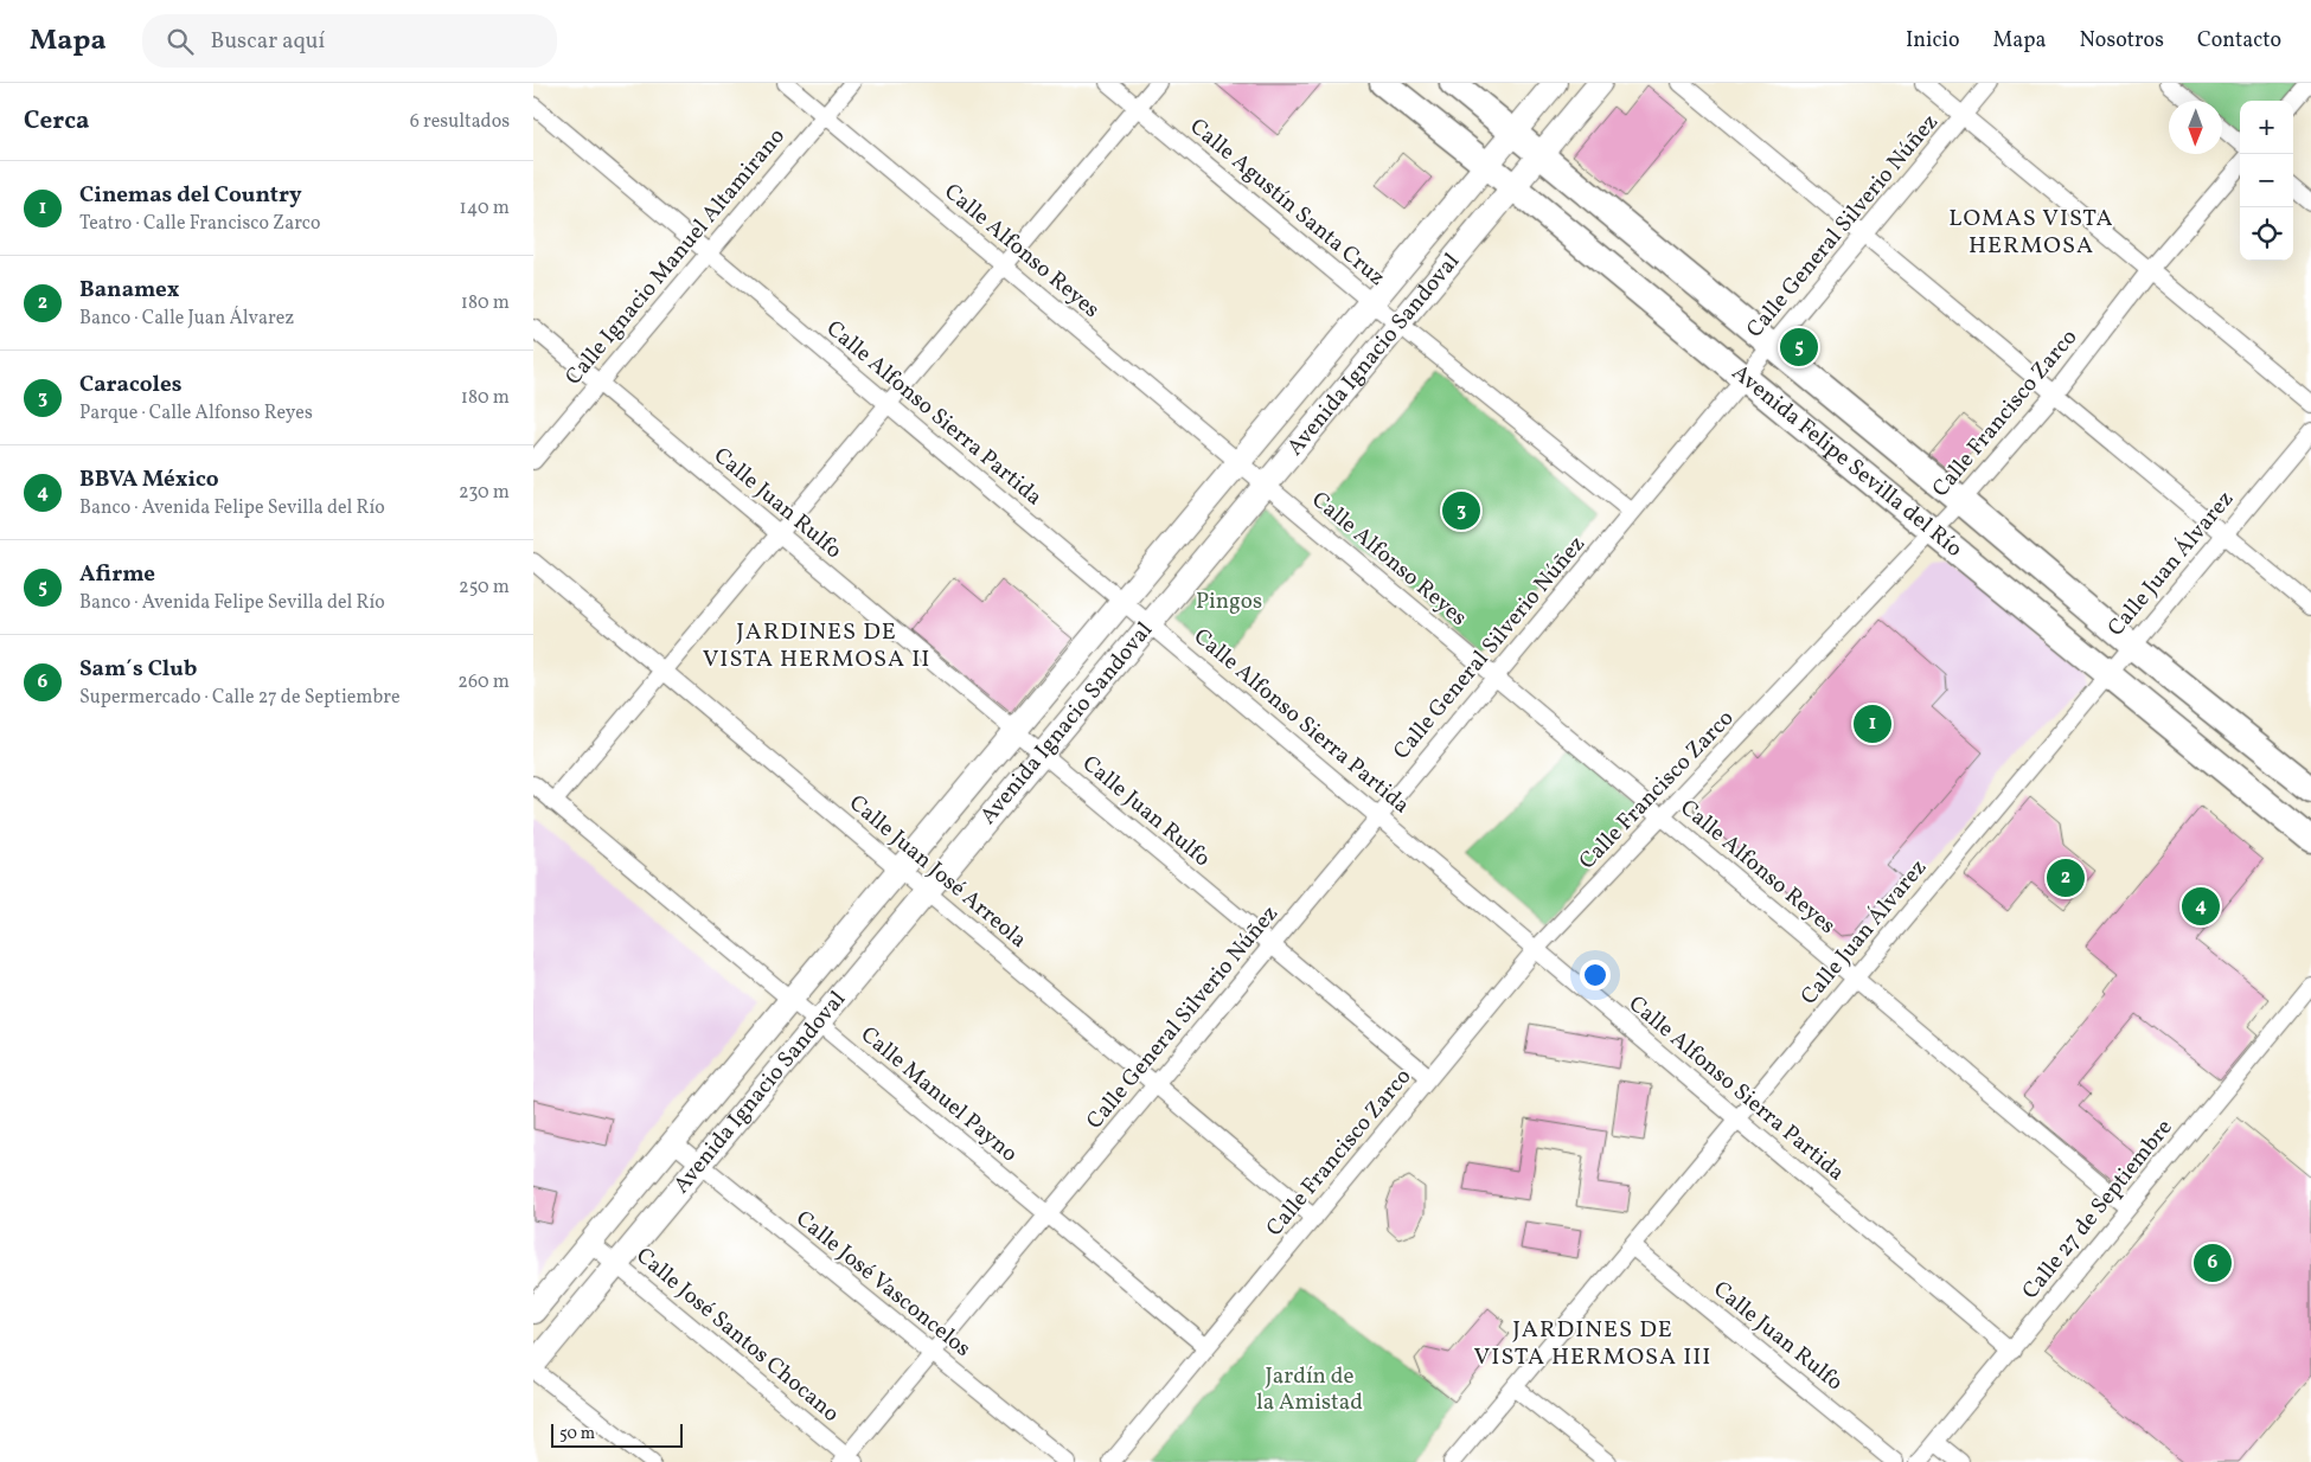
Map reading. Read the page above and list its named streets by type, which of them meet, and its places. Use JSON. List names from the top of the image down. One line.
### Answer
{"streets":{"main road":["Avenida Ignacio Sandoval","Avenida Felipe Sevilla del Río"],"street":["Calle Agustín Santa Cruz","Calle General Silverio Núñez","Calle Alfonso Reyes","Calle Ignacio Manuel Altamirano","Calle Alfonso Sierra Partida","Calle Francisco Zarco","Calle Juan Rulfo","Calle Juan Álvarez","Calle Juan José Arreola","Calle Manuel Payno","Calle 27 de Septiembre","Calle José Vasconcelos","Calle José Santos Chocano"]},"crossings":[["Calle Agustín Santa Cruz","Calle General Silverio Núñez"],["Calle Agustín Santa Cruz","Avenida Ignacio Sandoval"],["Calle General Silverio Núñez","Calle Alfonso Reyes"],["Calle General Silverio Núñez","Calle Alfonso Sierra Partida"],["Calle General Silverio Núñez","Avenida Felipe Sevilla del Río"],["Calle General Silverio Núñez","Calle Juan Rulfo"],["Calle General Silverio Núñez","Calle Juan José Arreola"],["Calle General Silverio Núñez","Calle Manuel Payno"],["Calle General Silverio Núñez","Calle José Vasconcelos"],["Calle General Silverio Núñez","Calle José Santos Chocano"],["Calle Alfonso Reyes","Calle Ignacio Manuel Altamirano"],["Calle Alfonso Reyes","Avenida Ignacio Sandoval"],["Calle Alfonso Reyes","Calle Francisco Zarco"],["Calle Alfonso Reyes","Calle Juan Álvarez"],["Calle Alfonso Reyes","Calle 27 de Septiembre"],["Calle Ignacio Manuel Altamirano","Calle Alfonso Sierra Partida"],["Calle Ignacio Manuel Altamirano","Calle Juan Rulfo"],["Avenida Ignacio Sandoval","Calle Alfonso Sierra Partida"],["Avenida Ignacio Sandoval","Avenida Felipe Sevilla del Río"],["Avenida Ignacio Sandoval","Calle Juan Rulfo"],["Avenida Ignacio Sandoval","Calle Juan José Arreola"],["Avenida Ignacio Sandoval","Calle Manuel Payno"],["Avenida Ignacio Sandoval","Calle José Vasconcelos"],["Avenida Ignacio Sandoval","Calle José Santos Chocano"],["Calle Alfonso Sierra Partida","Calle Francisco Zarco"],["Calle Alfonso Sierra Partida","Calle Juan Álvarez"],["Calle Alfonso Sierra Partida","Calle 27 de Septiembre"],["Calle Francisco Zarco","Avenida Felipe Sevilla del Río"],["Calle Francisco Zarco","Calle Juan Rulfo"],["Calle Francisco Zarco","Calle Juan José Arreola"],["Calle Francisco Zarco","Calle Manuel Payno"],["Avenida Felipe Sevilla del Río","Calle Juan Álvarez"],["Calle Juan Rulfo","Calle Juan Álvarez"]],"districts":["LOMAS VISTA HERMOSA","JARDINES DE VISTA HERMOSA II","JARDINES DE VISTA HERMOSA III"],"parks":["Pingos","Jardín de la Amistad"],"scale_bar":"50 m","north":"bottom","page":{"header":"Mapa","search":"Buscar aquí","nav":["Inicio","Mapa","Nosotros","Contacto"],"heading":["Cerca","6 resultados"],"map_buttons":["+","−"],"list":[{"mark":"1","name":"Cinemas del Country","note":"Teatro · Calle Francisco Zarco","value":"140 m"},{"mark":"2","name":"Banamex","note":"Banco · Calle Juan Álvarez","value":"180 m"},{"mark":"3","name":"Caracoles","note":"Parque · Calle Alfonso Reyes","value":"180 m"},{"mark":"4","name":"BBVA México","note":"Banco · Avenida Felipe Sevilla del Río","value":"230 m"},{"mark":"5","name":"Afirme","note":"Banco · Avenida Felipe Sevilla del Río","value":"250 m"},{"mark":"6","name":"Sam´s Club","note":"Supermercado · Calle 27 de Septiembre","value":"260 m"}],"pins":["5","3","1","2","4","6"],"scale":"50 m"}}
